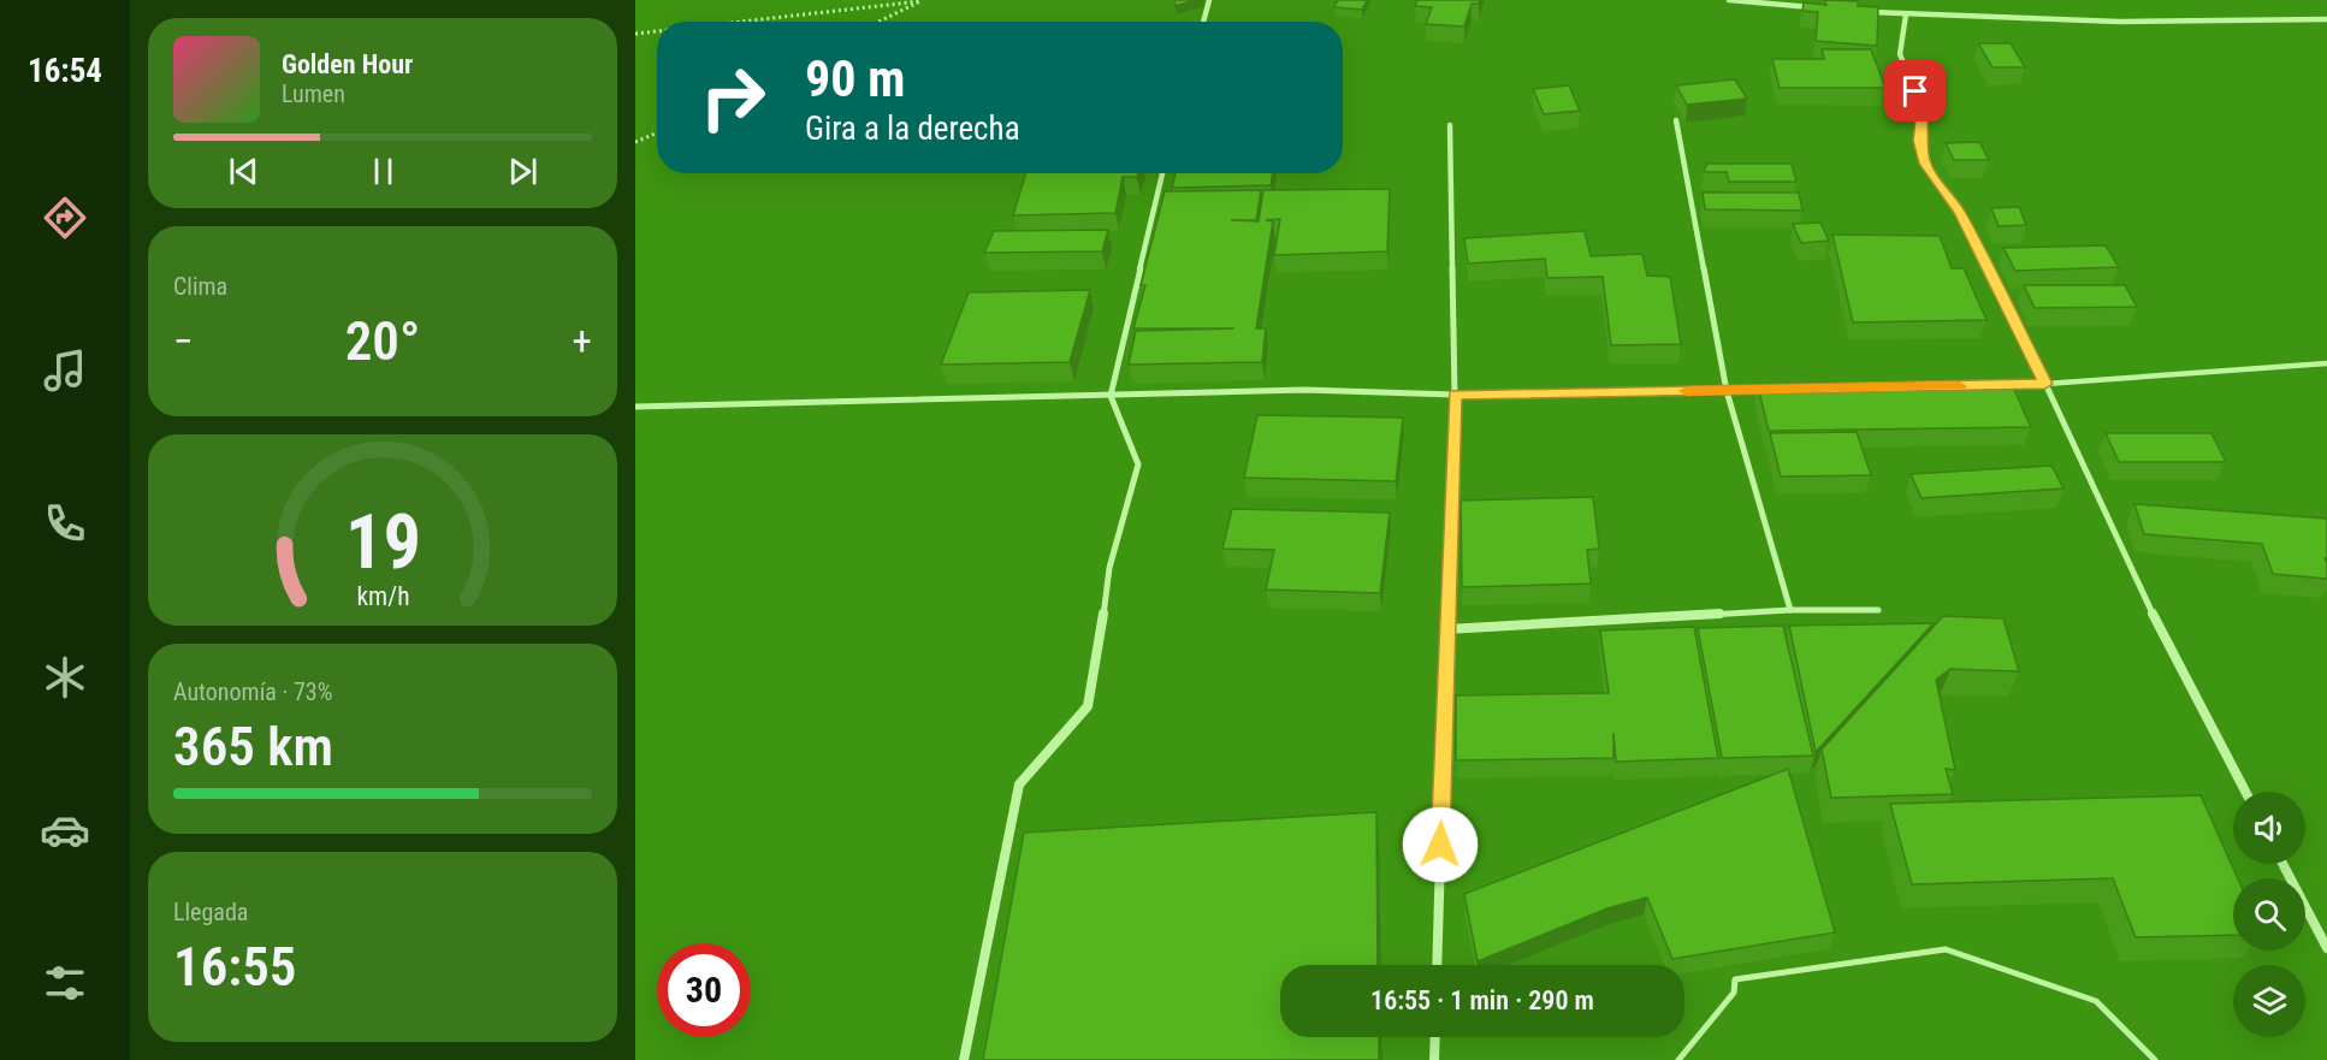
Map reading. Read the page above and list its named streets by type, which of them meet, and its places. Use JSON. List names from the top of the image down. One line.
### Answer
{"page":{"tabs":"16:54","turn":["90 m","Gira a la derecha"],"song":["Golden Hour","Lumen"],"tile":["Clima",["Autonomía · 73%","365 km"],["Llegada","16:55"]],"heat":["−","20°","+"],"limit":"30","trip":"16:55 · 1 min · 290 m","gauge":["19","km/h"]}}
